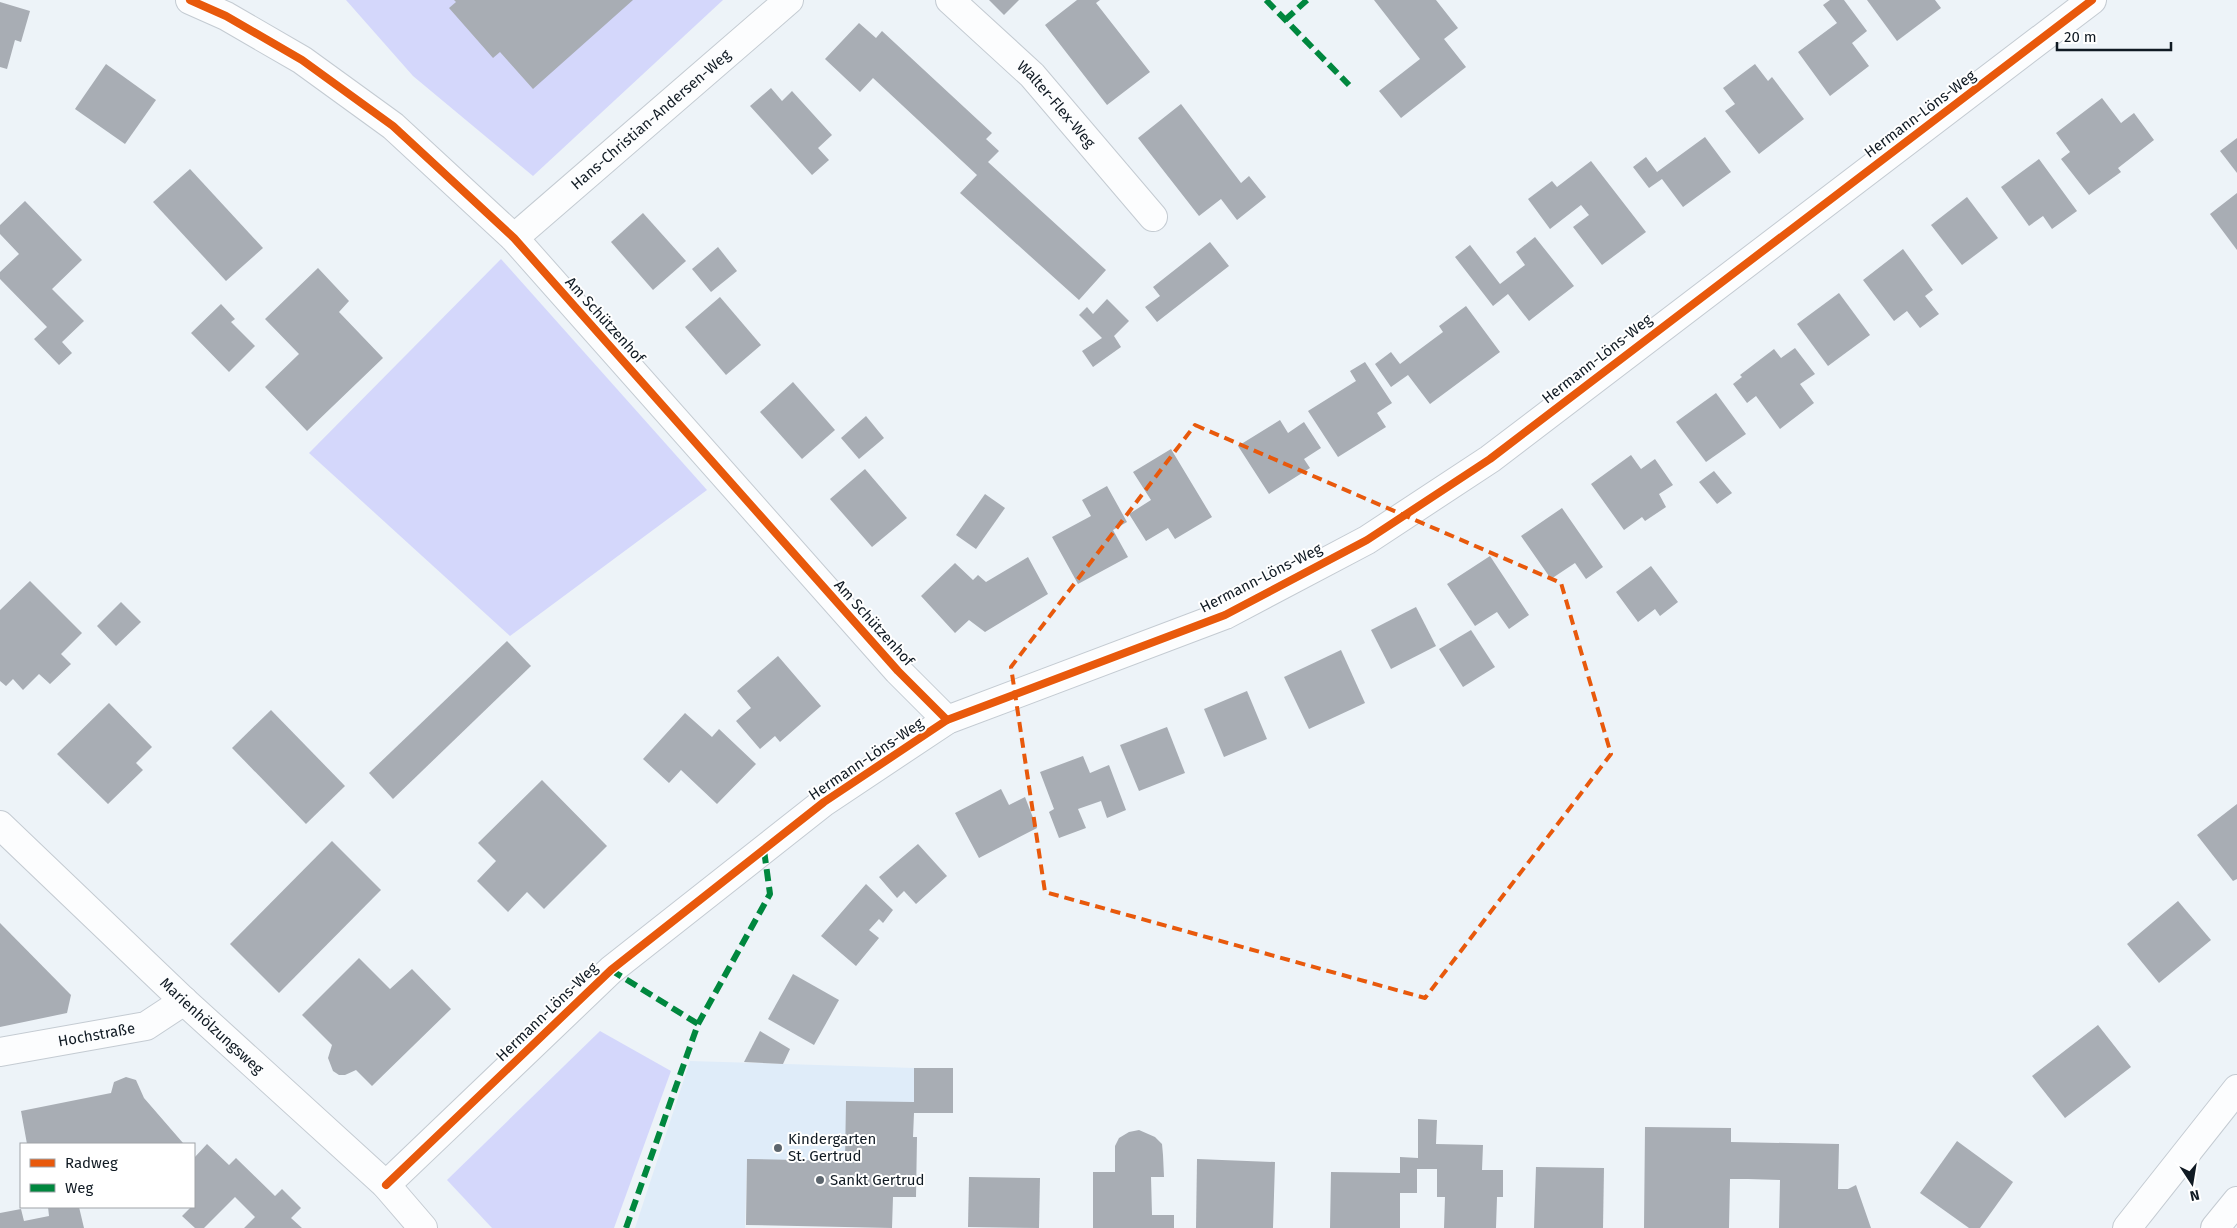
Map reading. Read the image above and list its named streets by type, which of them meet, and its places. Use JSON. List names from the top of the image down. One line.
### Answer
{"streets":{"street":["Walter-Flex-Weg","Hermann-Löns-Weg","Hans-Christian-Andersen-Weg","Am Schützenhof","Marienhölzungsweg","Hochstraße"]},"crossings":[["Hermann-Löns-Weg","Am Schützenhof"],["Hermann-Löns-Weg","Marienhölzungsweg"],["Hans-Christian-Andersen-Weg","Am Schützenhof"],["Marienhölzungsweg","Hochstraße"]],"places":["Kindergarten St. Gertrud","Sankt Gertrud"],"legend":["Radweg","Weg"],"scale_bar":"20 m","north":"bottom"}
